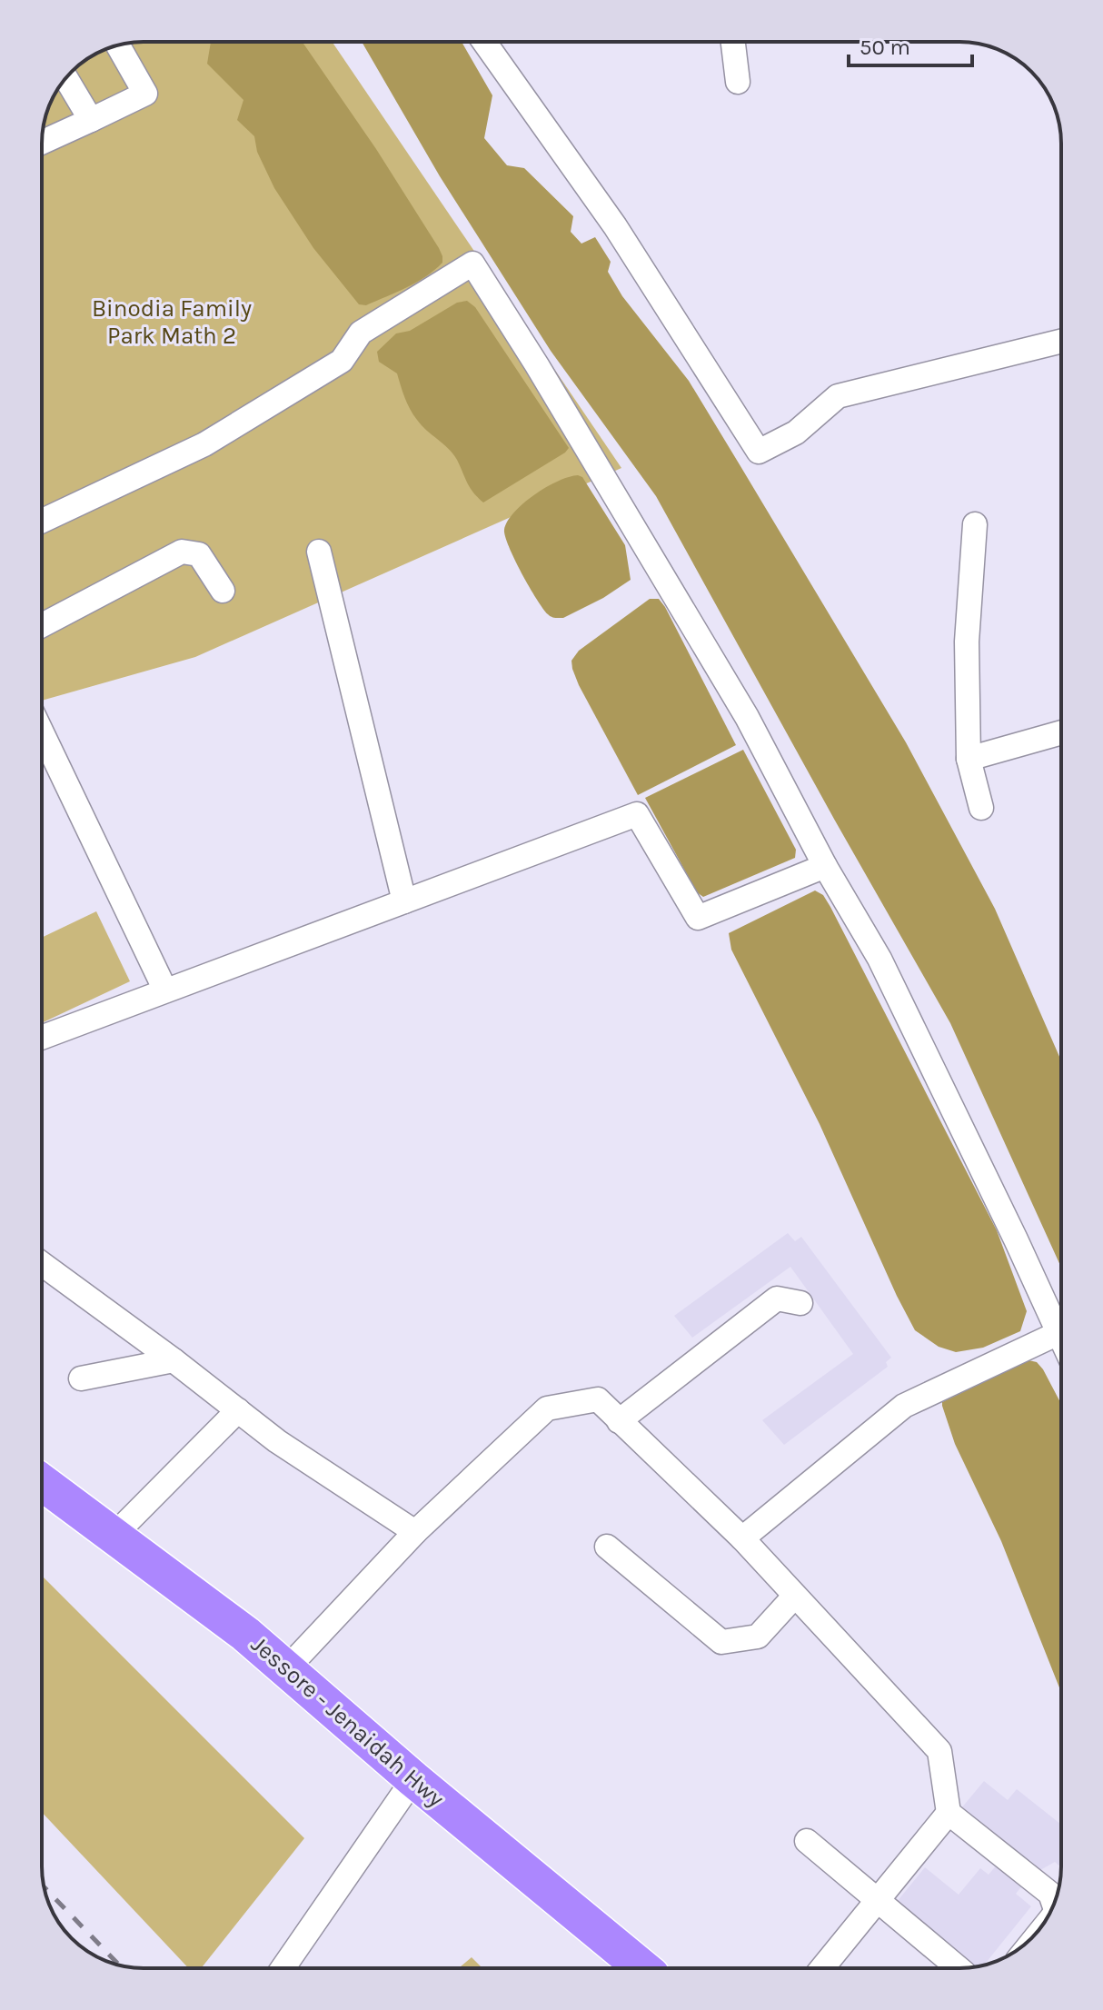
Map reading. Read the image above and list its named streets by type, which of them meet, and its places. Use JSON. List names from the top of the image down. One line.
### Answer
{"streets":{"highway":["Jessore - Jenaidah Hwy"]},"parks":["Binodia Family Park Math 2"],"scale_bar":"50 m"}
